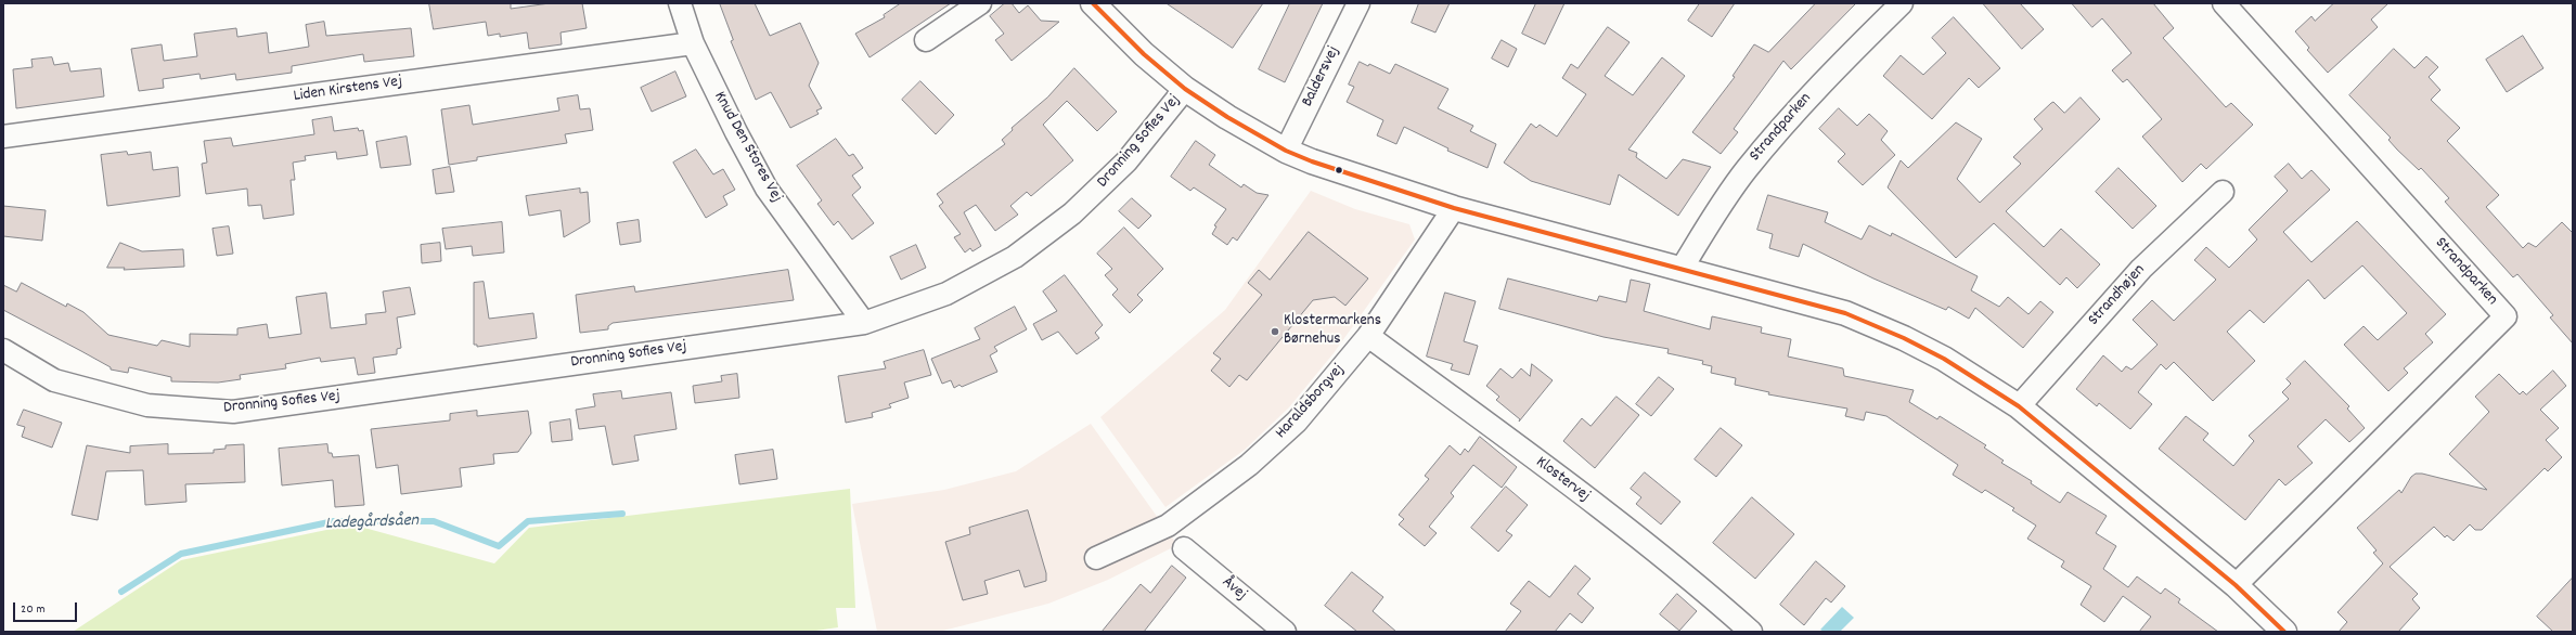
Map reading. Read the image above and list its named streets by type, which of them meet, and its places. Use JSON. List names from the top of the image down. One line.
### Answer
{"streets":{"street":["Baldersvej","Liden Kirstens Vej","Strandparken","Dronning Sofies Vej","Knud Den Stores Vej","Strandhøjen","Haraldsborgvej","Klostervej","Åvej"]},"crossings":[["Liden Kirstens Vej","Knud Den Stores Vej"],["Dronning Sofies Vej","Knud Den Stores Vej"],["Haraldsborgvej","Klostervej"]],"water":["Ladegårdsåen"],"places":["Klostermarkens Børnehus"],"scale_bar":"20 m"}
